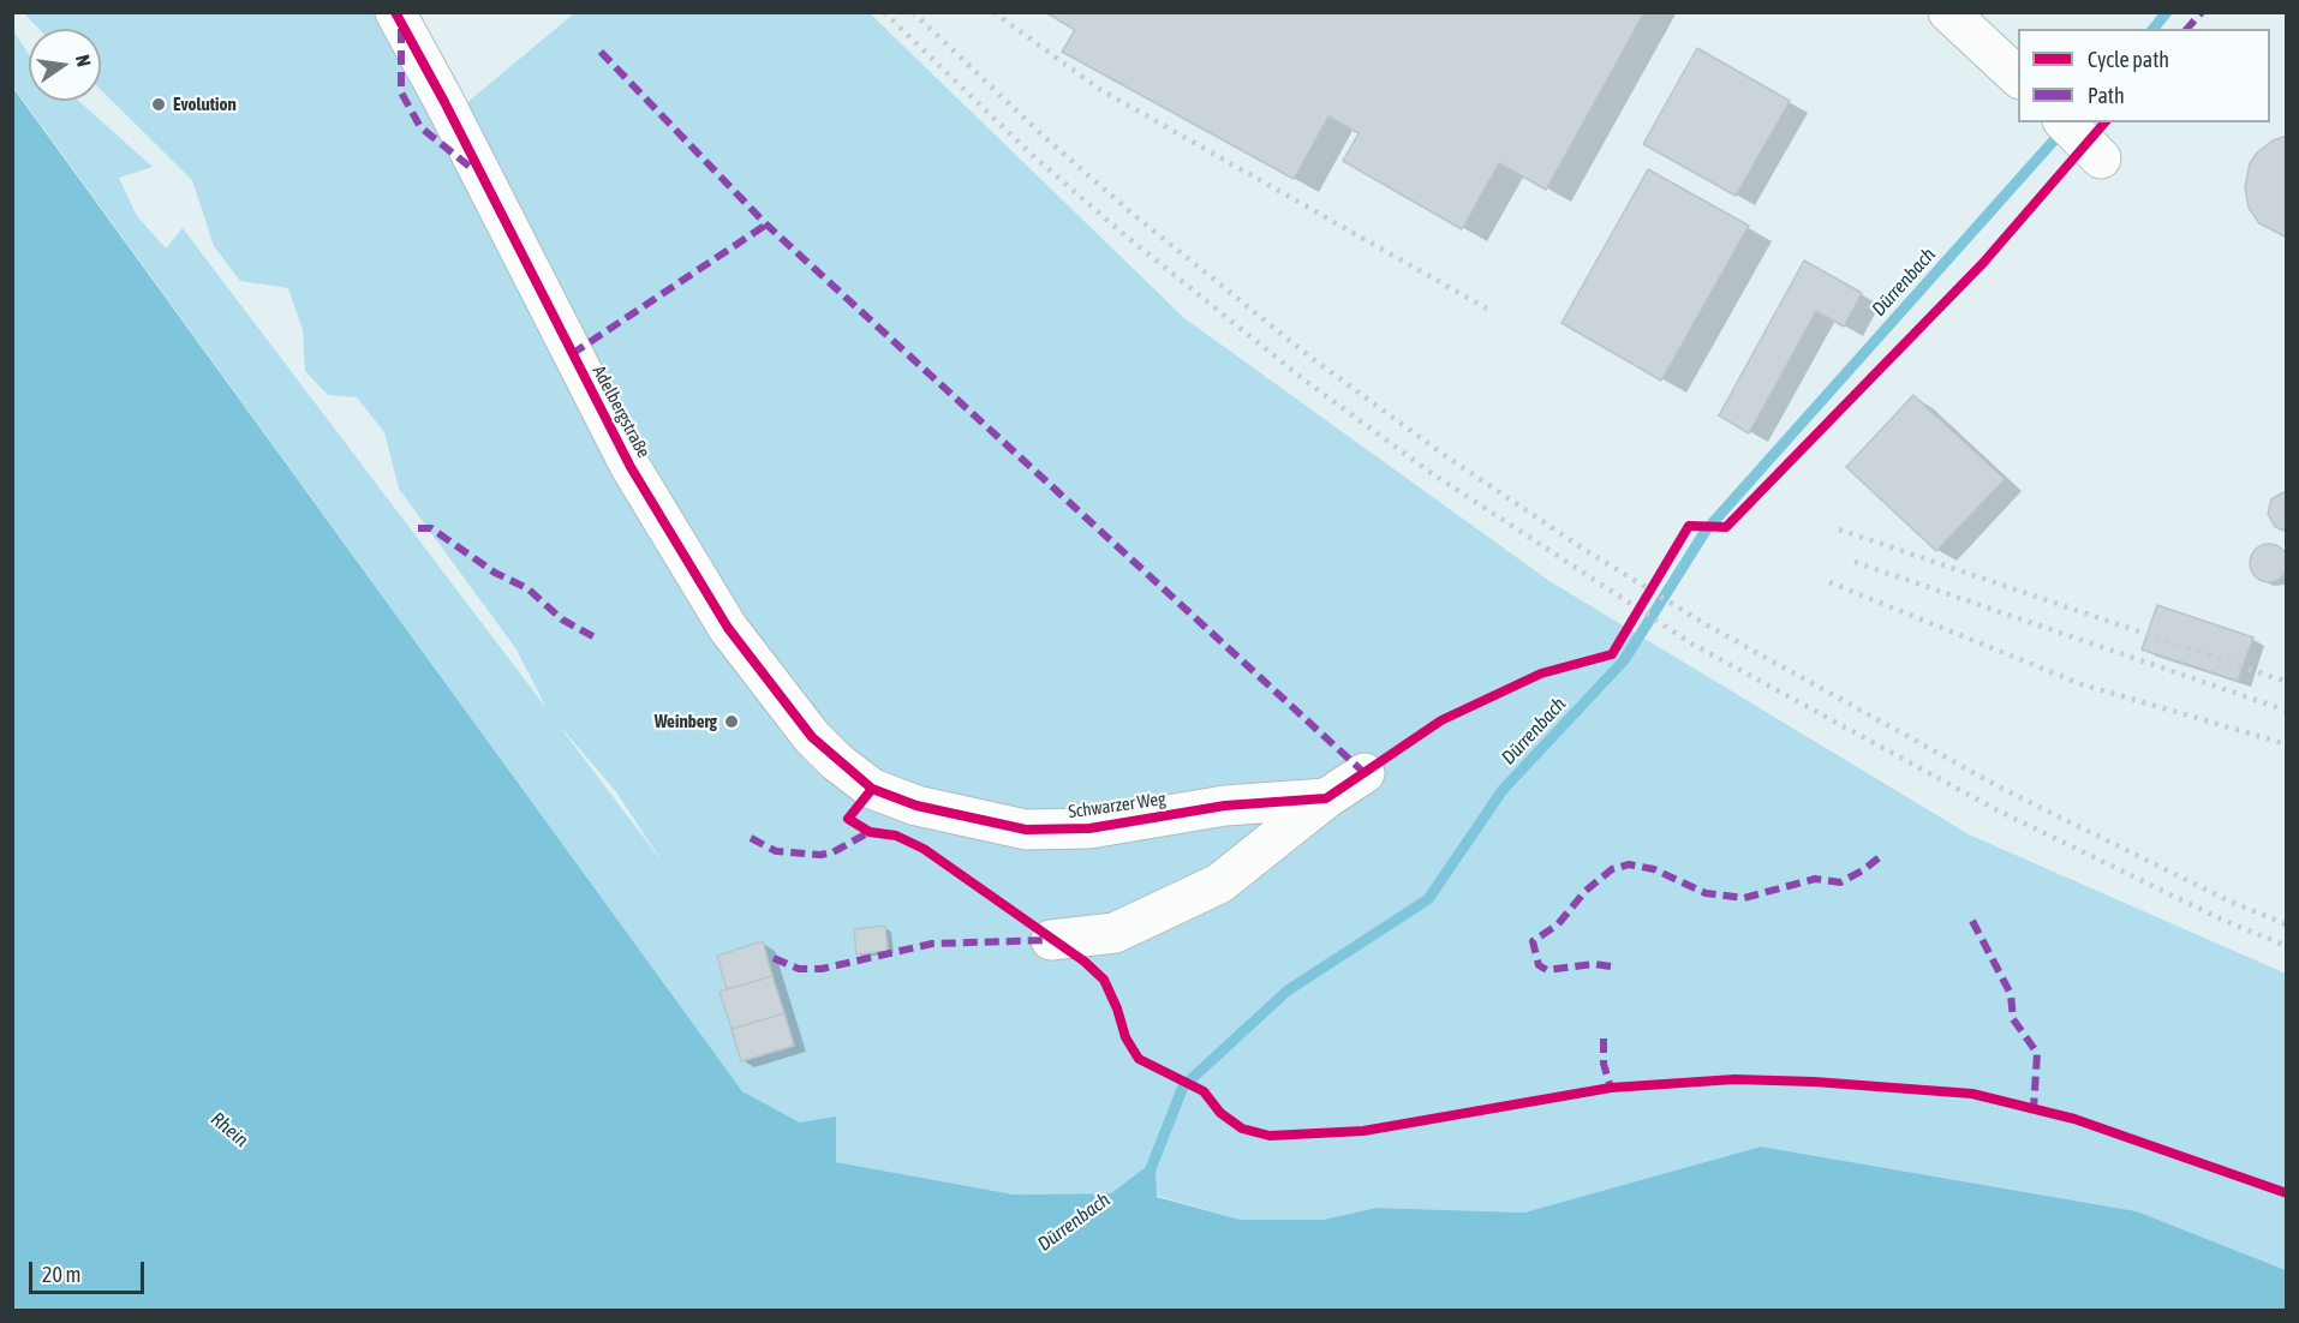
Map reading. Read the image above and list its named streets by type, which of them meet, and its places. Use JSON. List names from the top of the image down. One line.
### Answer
{"streets":{"street":["Adelbergstraße","Schwarzer Weg"]},"crossings":[["Adelbergstraße","Schwarzer Weg"]],"water":["Dürrenbach","Rhein"],"places":["Evolution","Weinberg"],"legend":["Cycle path","Path"],"scale_bar":"20 m","north":"right"}
